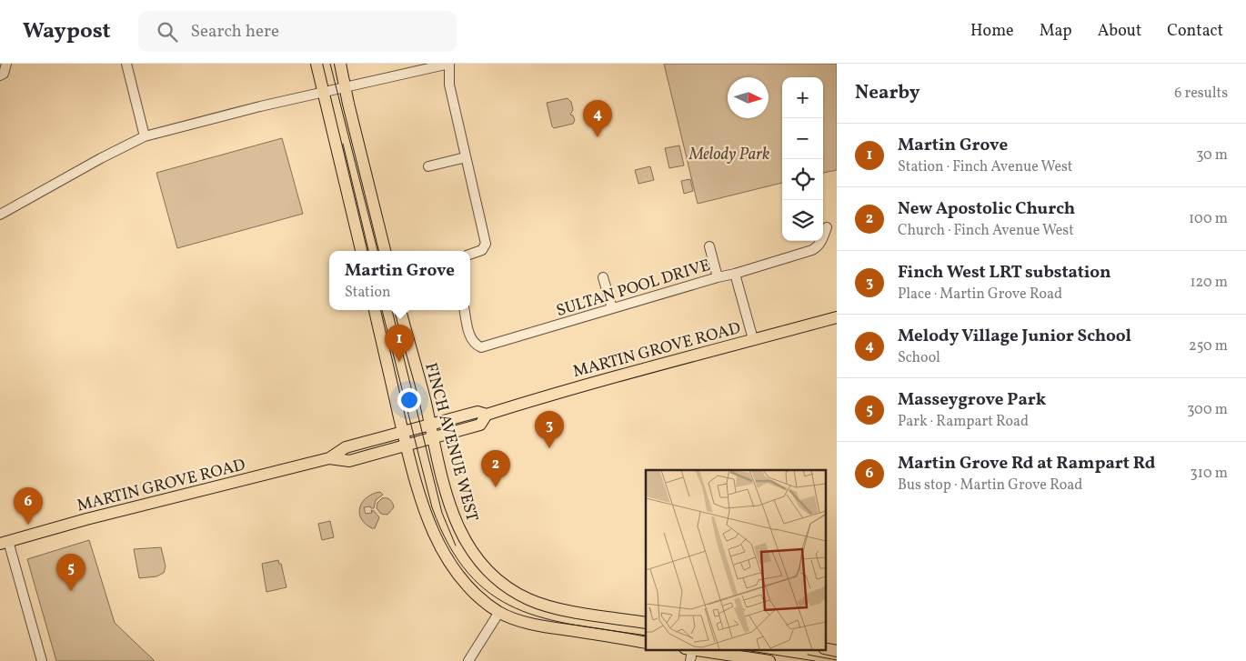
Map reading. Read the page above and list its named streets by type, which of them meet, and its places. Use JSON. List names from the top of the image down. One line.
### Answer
{"streets":{"main road":["MARTIN GROVE ROAD","FINCH AVENUE WEST"],"street":["SULTAN POOL DRIVE"]},"crossings":[["MARTIN GROVE ROAD","FINCH AVENUE WEST"]],"parks":["Melody Park"],"north":"right","page":{"header":"Waypost","search":"Search here","nav":["Home","Map","About","Contact"],"heading":["Nearby","6 results"],"map_buttons":["+","−"],"pins":["4","1","3","2","6","5"],"list":[{"mark":"1","name":"Martin Grove","note":"Station · Finch Avenue West","value":"30 m"},{"mark":"2","name":"New Apostolic Church","note":"Church · Finch Avenue West","value":"100 m"},{"mark":"3","name":"Finch West LRT substation","note":"Place · Martin Grove Road","value":"120 m"},{"mark":"4","name":"Melody Village Junior School","note":"School","value":"250 m"},{"mark":"5","name":"Masseygrove Park","note":"Park · Rampart Road","value":"300 m"},{"mark":"6","name":"Martin Grove Rd at Rampart Rd","note":"Bus stop · Martin Grove Road","value":"310 m"}],"popup":["Martin Grove","Station"]}}
